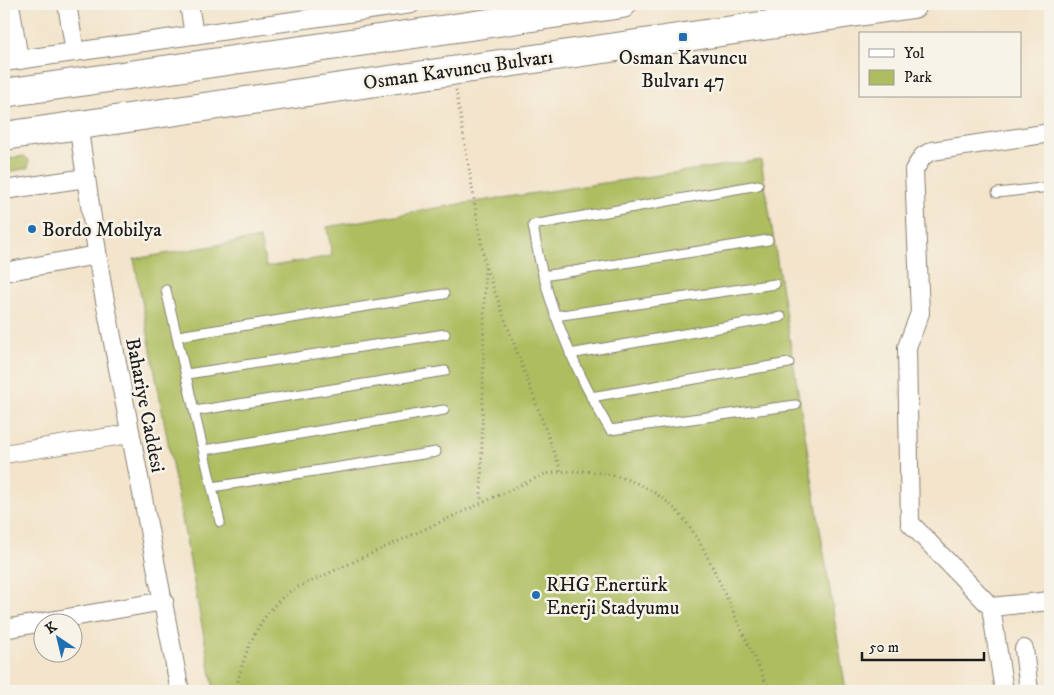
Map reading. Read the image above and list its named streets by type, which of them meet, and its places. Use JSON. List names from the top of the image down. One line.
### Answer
{"streets":{"highway":["Osman Kavuncu Bulvarı"],"street":["Bahariye Caddesi"]},"crossings":[["Osman Kavuncu Bulvarı","Bahariye Caddesi"]],"places":{"transit":["Osman Kavuncu Bulvarı 47"],"other":["Bordo Mobilya","RHG Enertürk Enerji Stadyumu"]},"legend":["Yol","Park"],"scale_bar":"50 m","north":"top left"}
